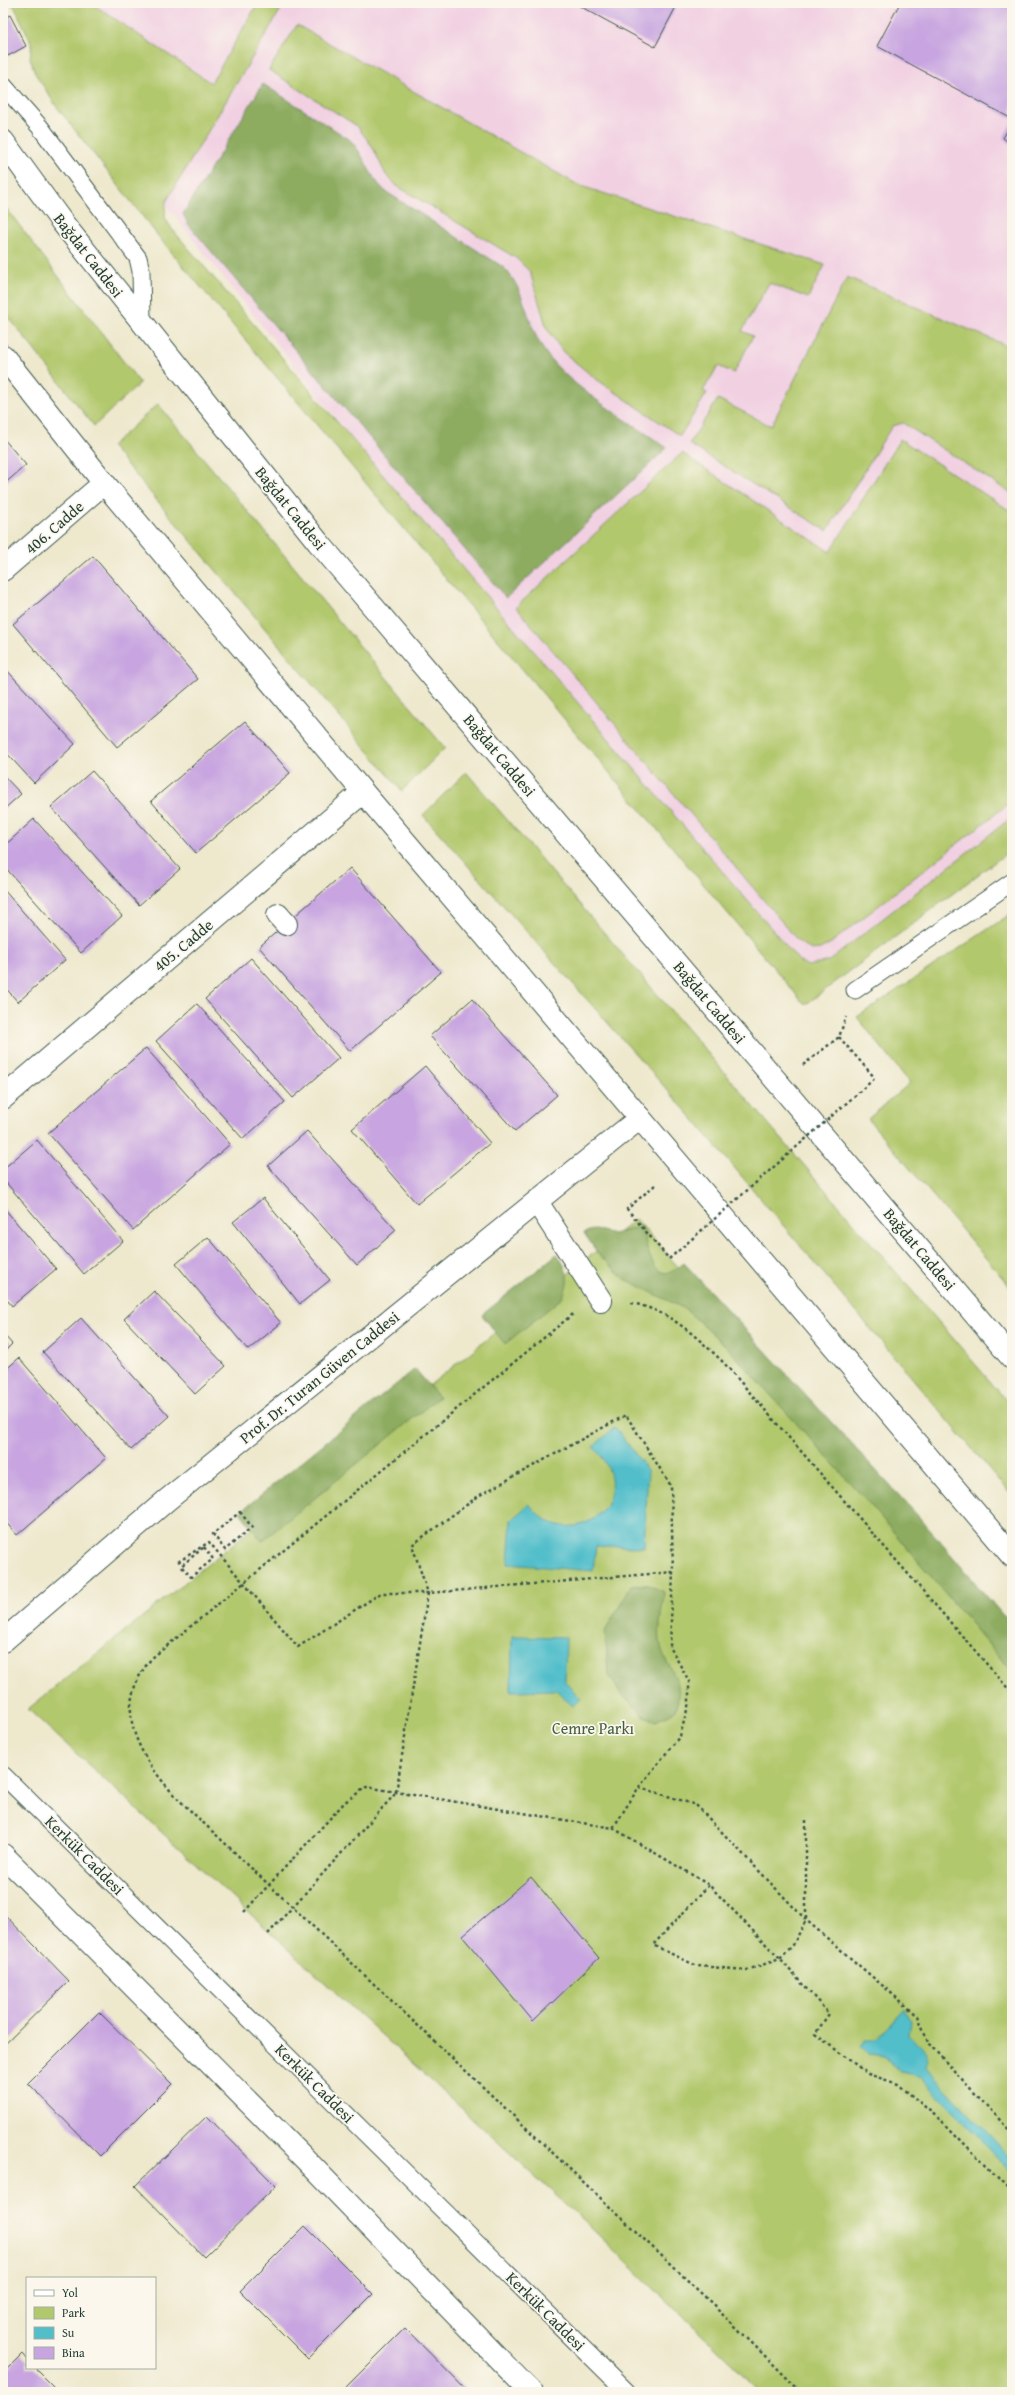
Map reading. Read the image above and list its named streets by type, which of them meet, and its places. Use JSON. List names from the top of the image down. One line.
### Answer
{"streets":{"main road":["Bağdat Caddesi","406. Cadde","405. Cadde","Prof. Dr. Turan Güven Caddesi"],"lane":["Kerkük Caddesi"]},"parks":["Cemre Parkı"],"legend":["Yol","Park","Su","Bina"]}
